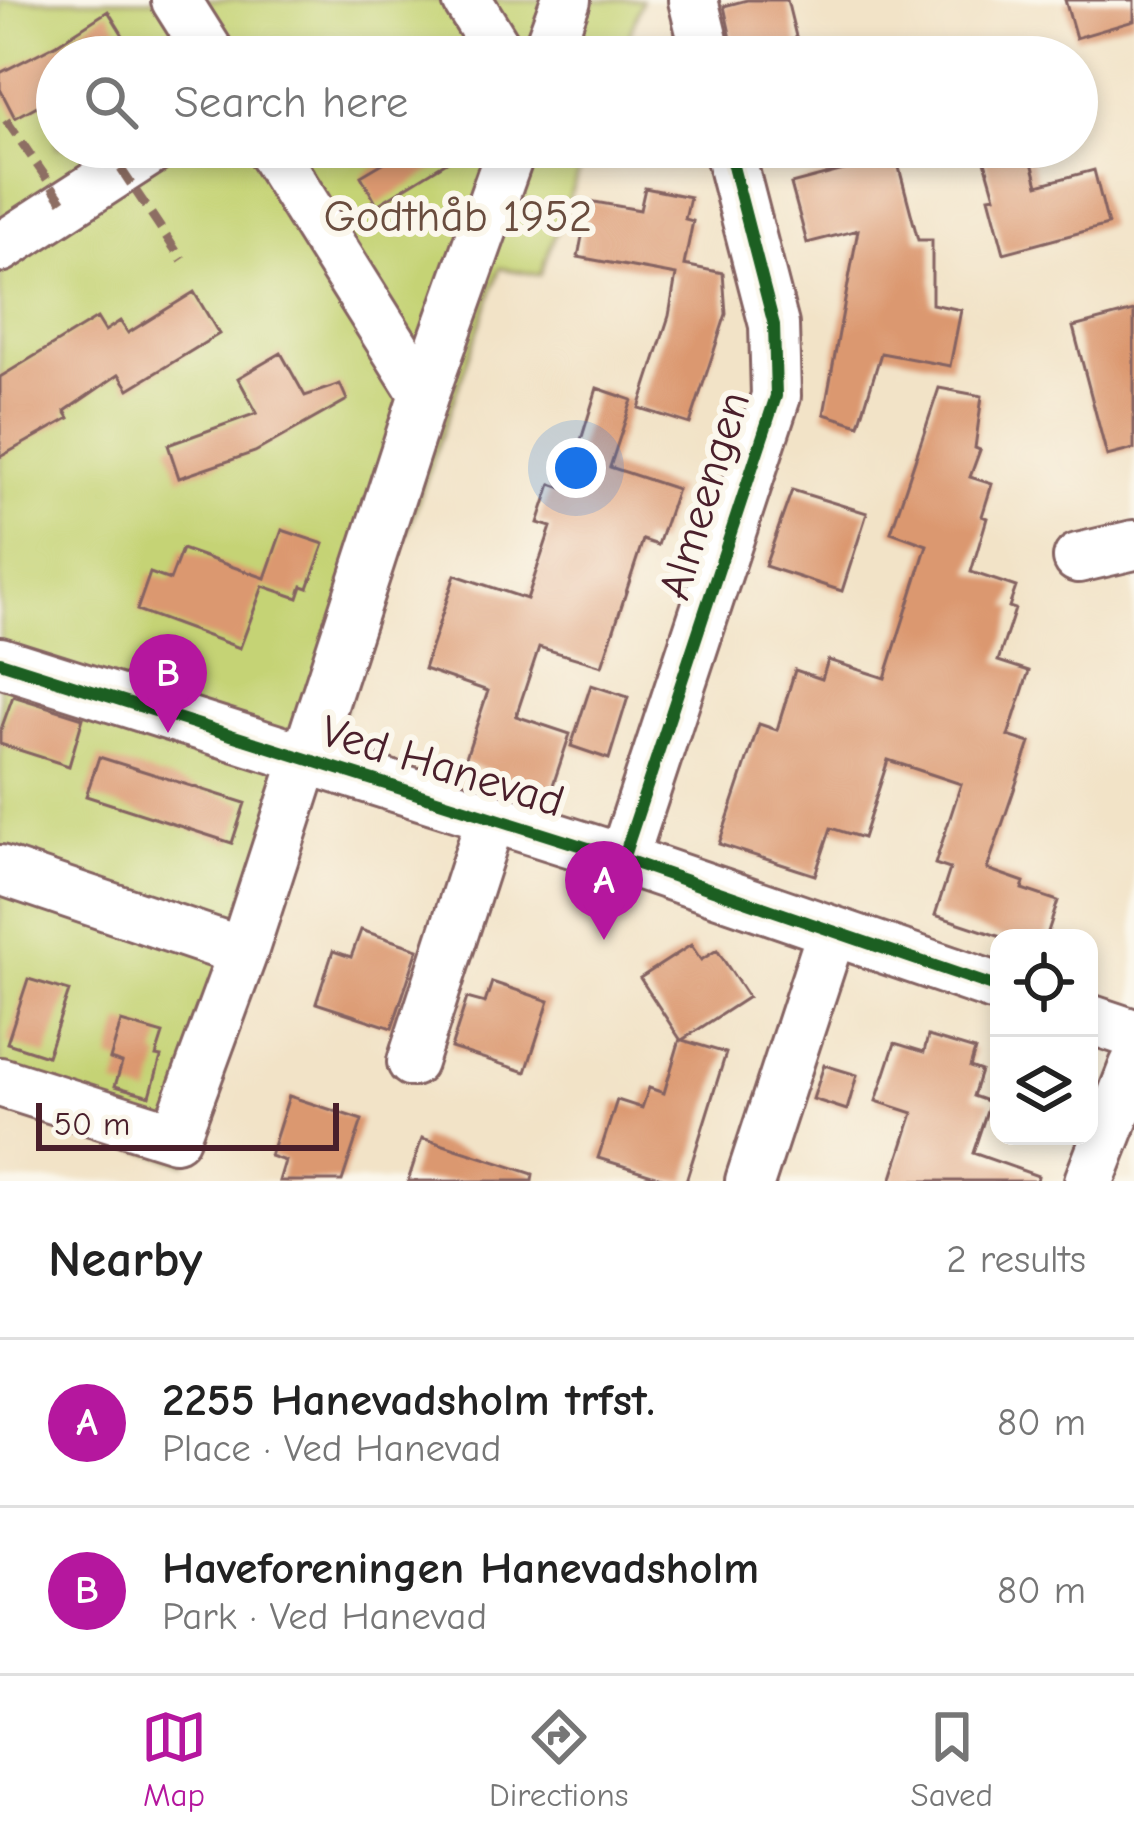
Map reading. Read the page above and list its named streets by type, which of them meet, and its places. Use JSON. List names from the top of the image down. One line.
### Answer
{"streets":{"street":["Almeengen","Ved Hanevad"]},"crossings":[["Almeengen","Ved Hanevad"]],"parks":["Godthåb 1952"],"scale_bar":"50 m","page":{"search":"Search here","pins":["B","A"],"scale":"50 m","heading":["Nearby","2 results"],"list":[{"mark":"A","name":"2255 Hanevadsholm trfst.","note":"Place · Ved Hanevad","value":"80 m"},{"mark":"B","name":"Haveforeningen Hanevadsholm","note":"Park · Ved Hanevad","value":"80 m"}],"nav":["Map","Directions","Saved"]}}
